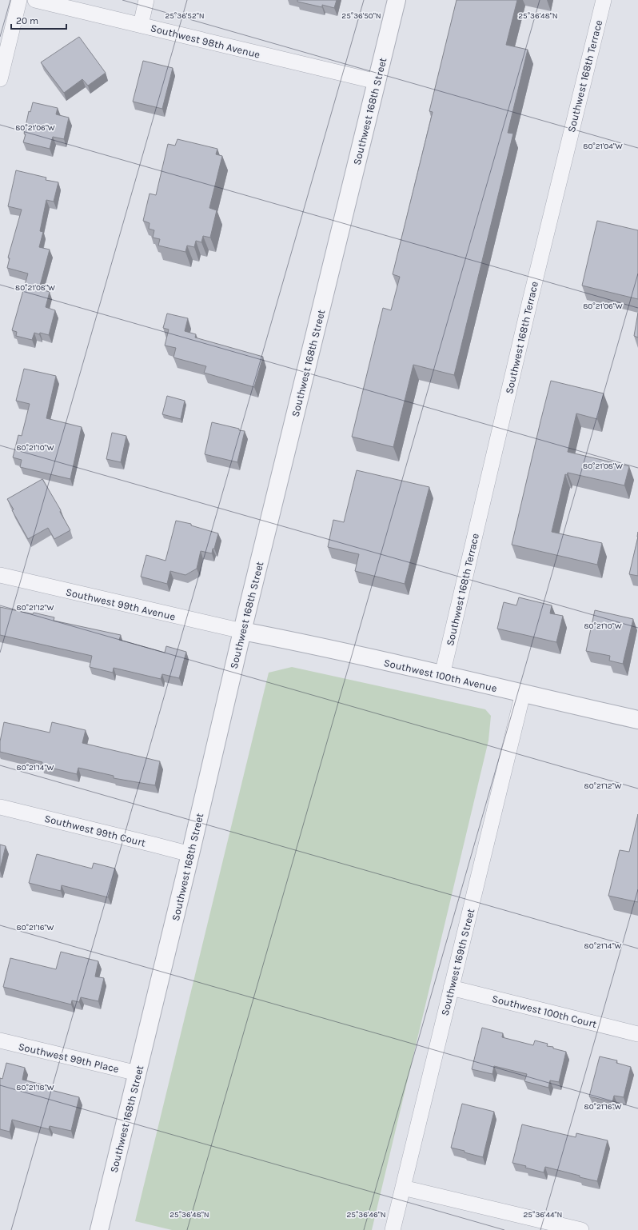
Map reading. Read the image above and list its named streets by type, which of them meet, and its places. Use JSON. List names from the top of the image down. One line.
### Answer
{"streets":{"street":["Southwest 98th Avenue","Southwest 168th Terrace","Southwest 168th Street","Southwest 99th Avenue","Southwest 100th Avenue","Southwest 99th Court","Southwest 169th Street","Southwest 100th Court","Southwest 99th Place"]},"crossings":[["Southwest 98th Avenue","Southwest 168th Street"],["Southwest 168th Terrace","Southwest 100th Avenue"],["Southwest 168th Street","Southwest 99th Avenue"],["Southwest 168th Street","Southwest 100th Avenue"],["Southwest 168th Street","Southwest 99th Court"],["Southwest 168th Street","Southwest 99th Place"],["Southwest 99th Avenue","Southwest 100th Avenue"],["Southwest 100th Avenue","Southwest 169th Street"],["Southwest 169th Street","Southwest 100th Court"]],"scale_bar":"20 m","coordinates":["25°36'52\"N","25°36'50\"N","25°36'48\"N","80°21'06\"W","80°21'04\"W","80°21'08\"W","80°21'10\"W","80°21'12\"W","80°21'14\"W","80°21'16\"W","80°21'18\"W","25°36'46\"N","25°36'44\"N"]}
